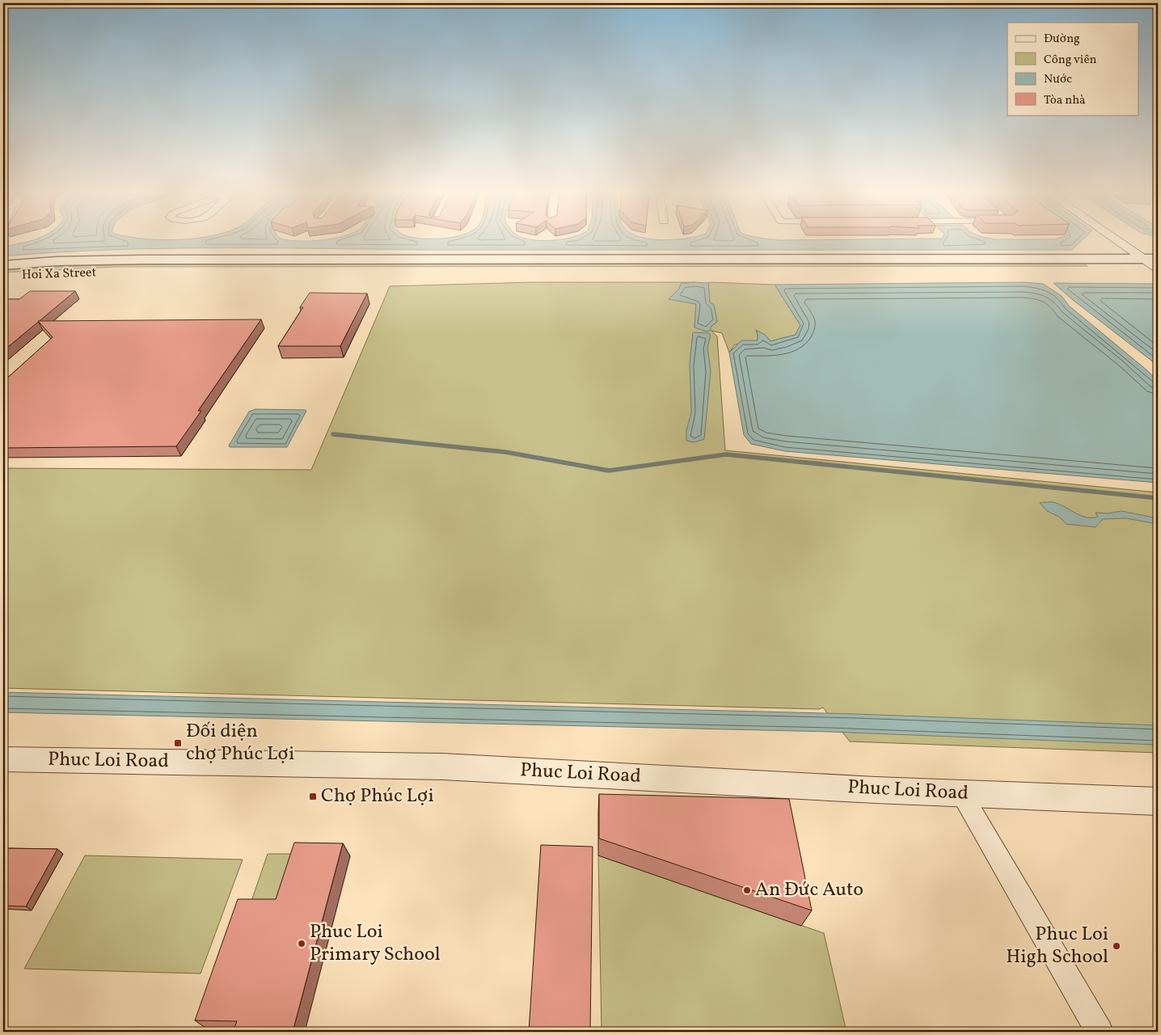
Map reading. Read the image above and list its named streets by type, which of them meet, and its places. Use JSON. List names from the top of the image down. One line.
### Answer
{"streets":{"main road":["Hoi Xa Street"],"street":["Phuc Loi Road"]},"places":{"transit":["Đối diện chợ Phúc Lợi","Chợ Phúc Lợi"],"other":["An Đức Auto","Phuc Loi Primary School","Phuc Loi High School"]},"legend":["Đường","Công viên","Nước","Tòa nhà"]}
